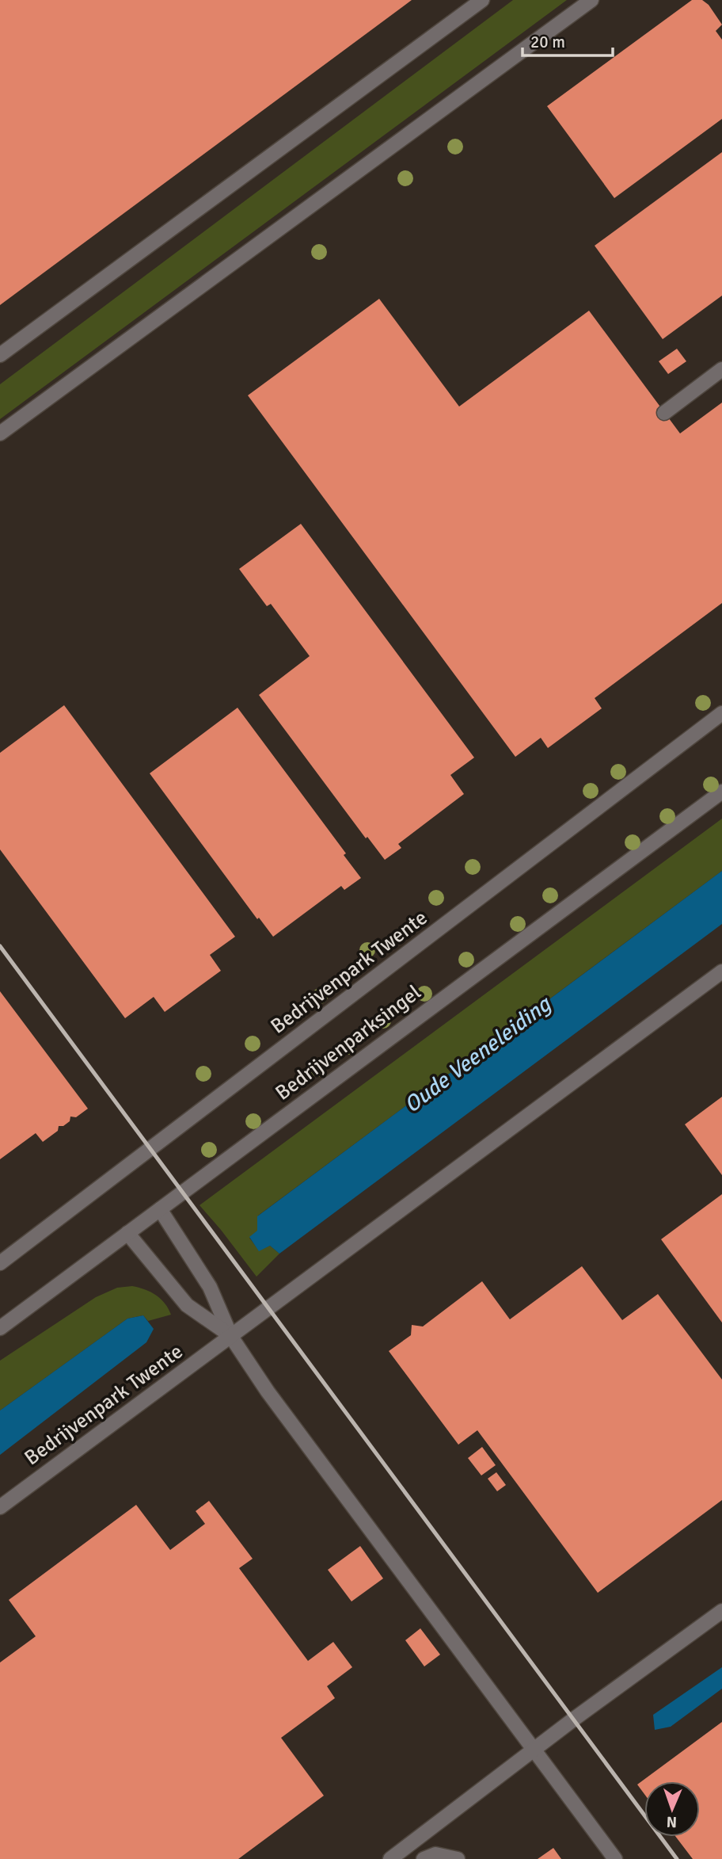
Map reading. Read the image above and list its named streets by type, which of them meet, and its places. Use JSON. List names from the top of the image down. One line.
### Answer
{"streets":{"street":["Bedrijvenpark Twente","Bedrijvenparksingel"]},"water":["Oude Veeneleiding"],"scale_bar":"20 m","north":"bottom"}
